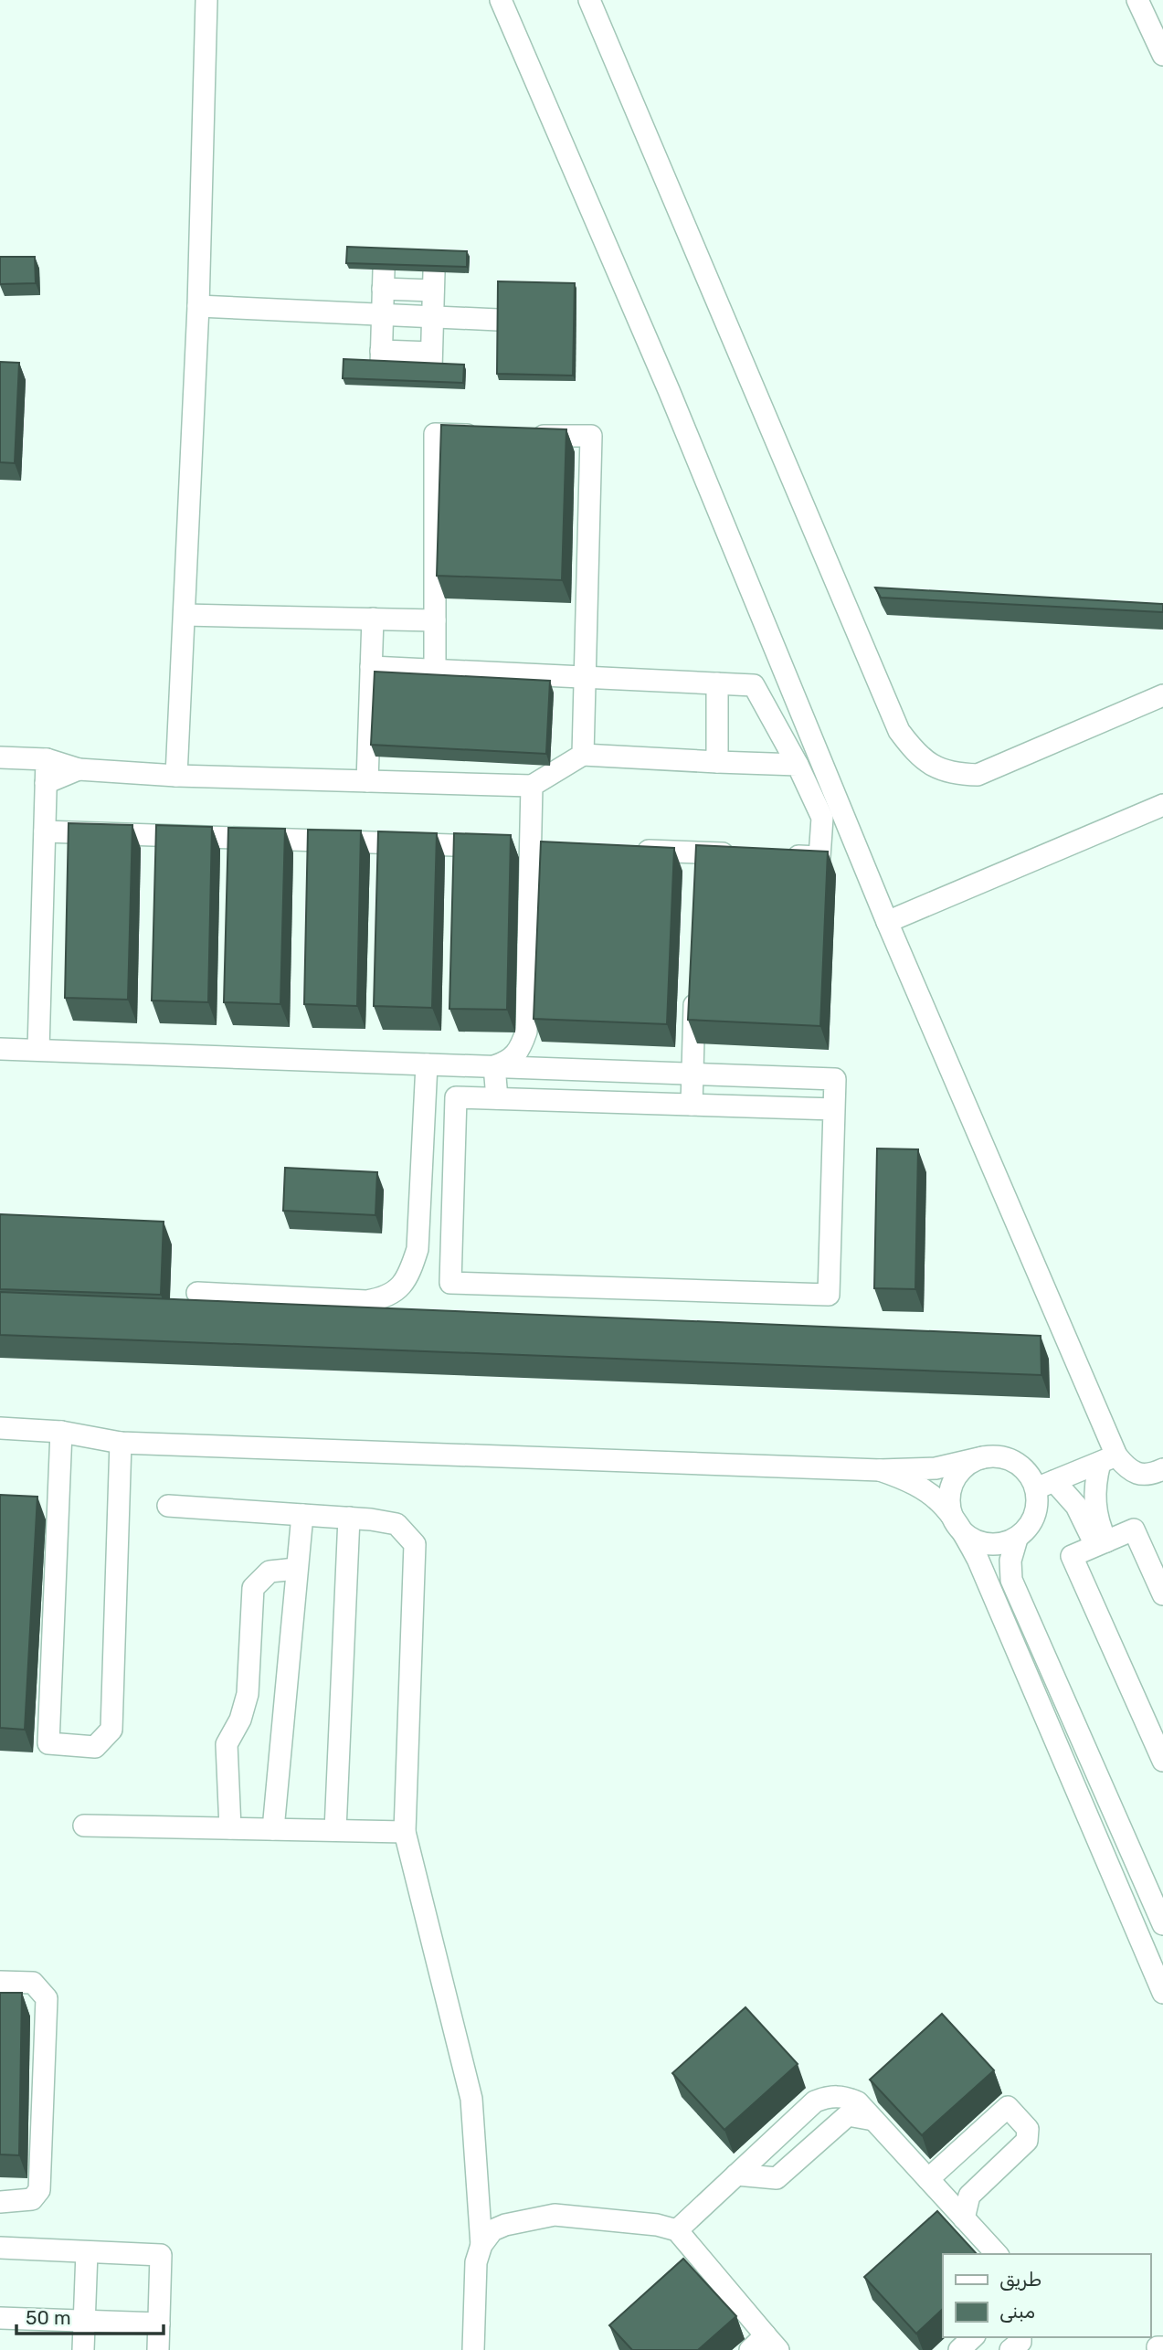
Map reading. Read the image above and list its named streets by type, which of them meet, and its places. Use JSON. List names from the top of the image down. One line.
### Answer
{"legend":["طريق","مبنى"],"scale_bar":"50 m"}
